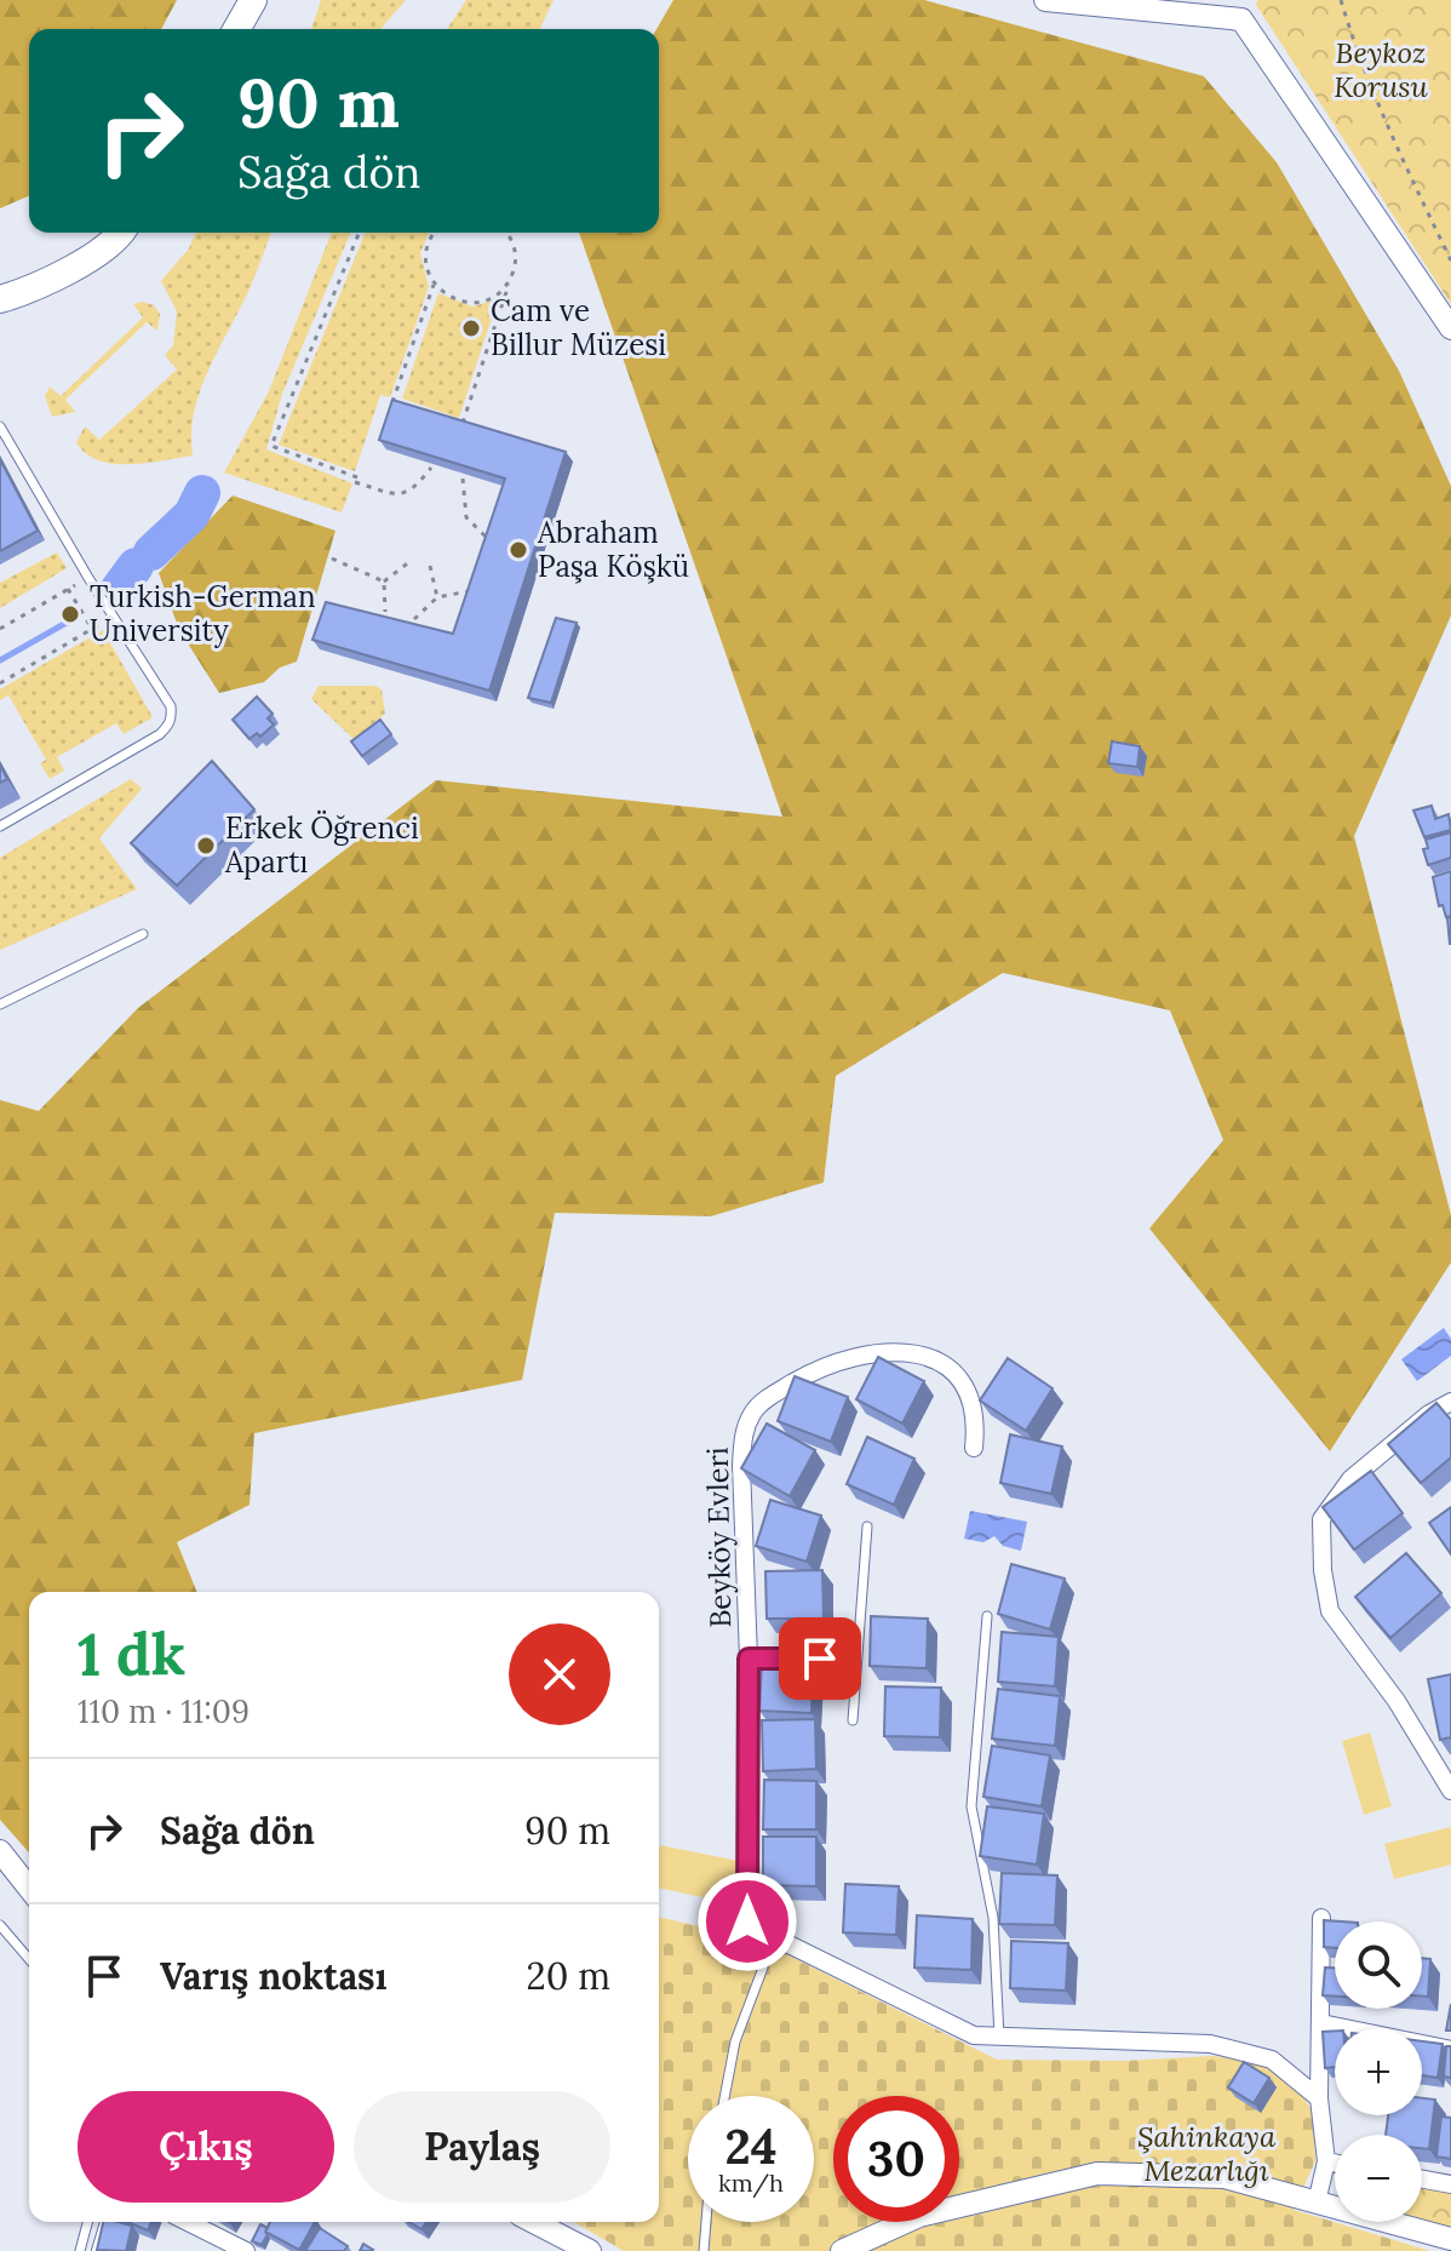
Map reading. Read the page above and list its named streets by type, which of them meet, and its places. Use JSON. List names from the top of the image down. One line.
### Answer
{"streets":{"street":["Beyköy Evleri"]},"parks":["Beykoz Korusu","Şahinkaya Mezarlığı"],"places":["Cam ve Billur Müzesi","Abraham Paşa Köşkü","Turkish-German University","Erkek Öğrenci Apartı"],"page":{"turn":["90 m","Sağa dön"],"heading":["1 dk","110 m · 11:09"],"list":[{"name":"Sağa dön","value":"90 m"},{"name":"Varış noktası","value":"20 m"}],"map_buttons":["+","−"],"buttons":["Çıkış","Paylaş"],"speed":"24 km/h","limit":"30"}}
